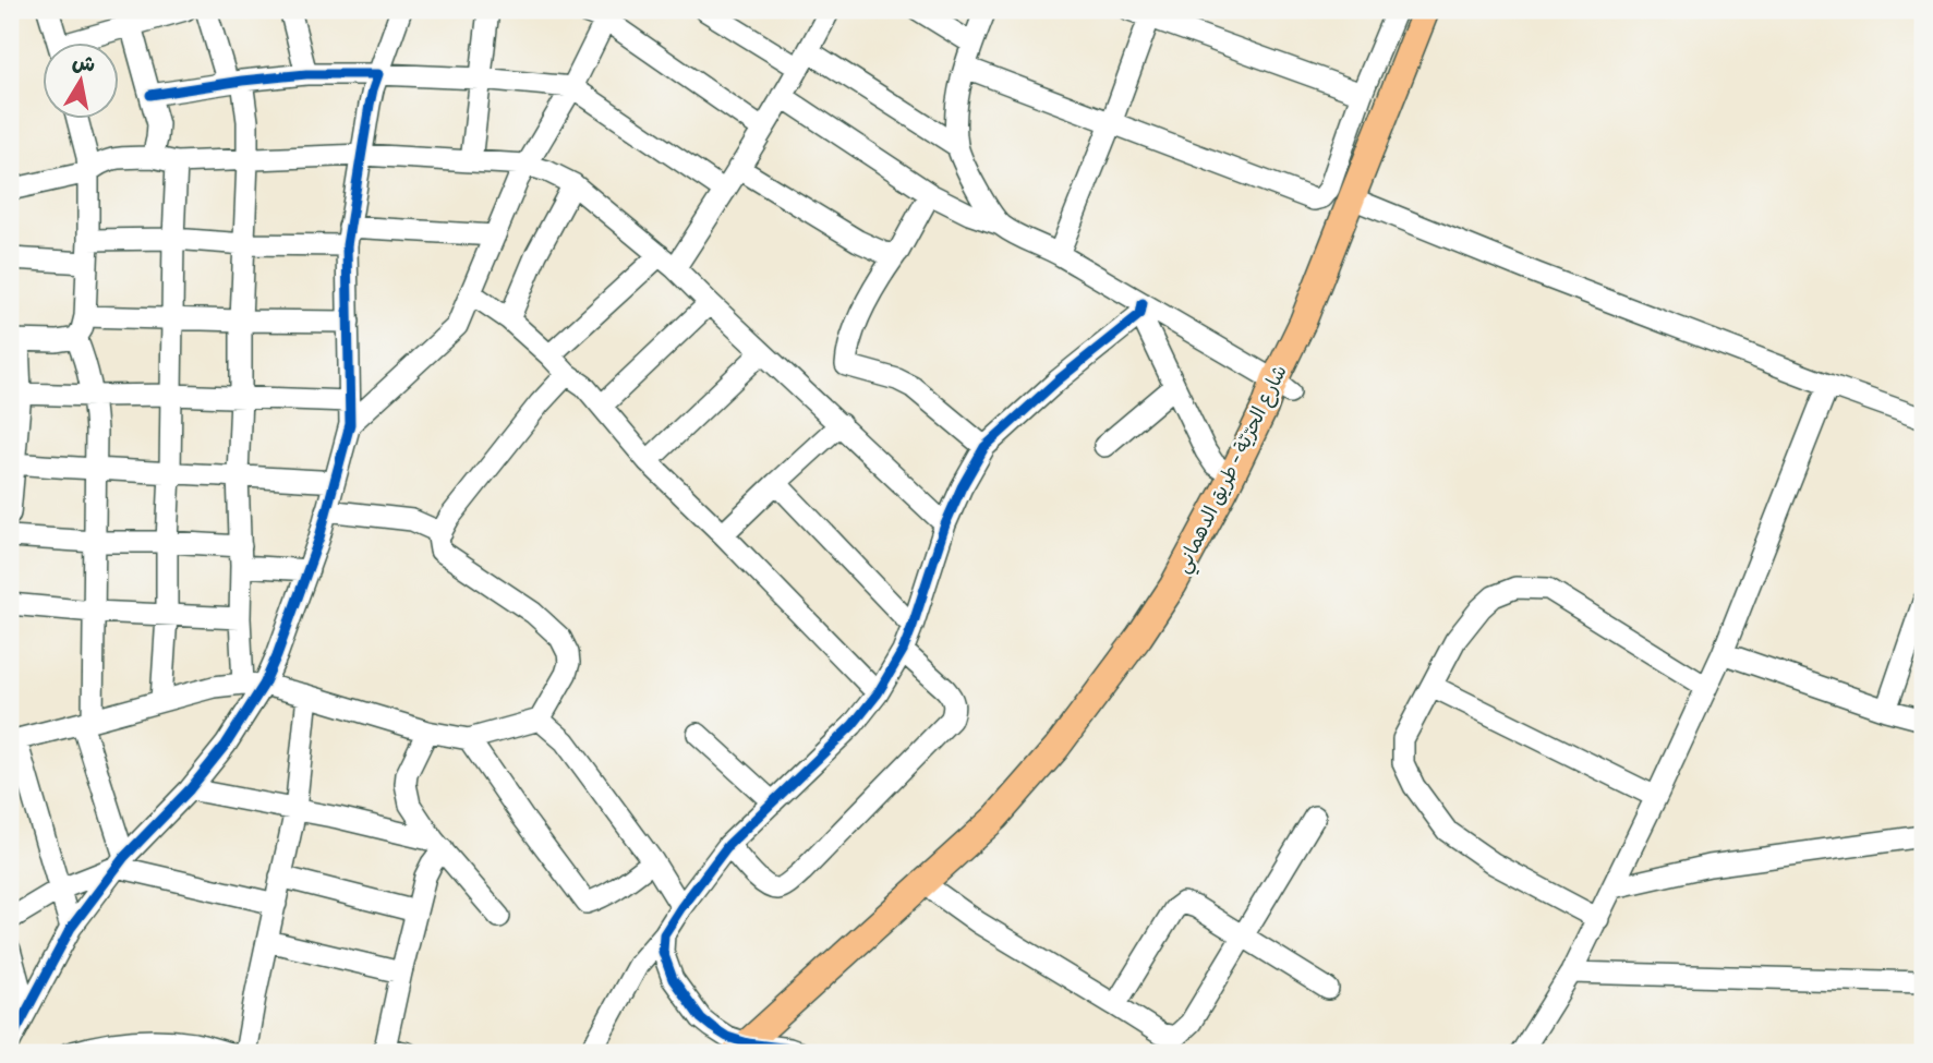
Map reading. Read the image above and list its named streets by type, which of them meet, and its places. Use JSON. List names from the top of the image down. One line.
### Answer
{"streets":{"main road":["شارع الحرّيّة - طريق الدهماني"]},"north":"top"}
